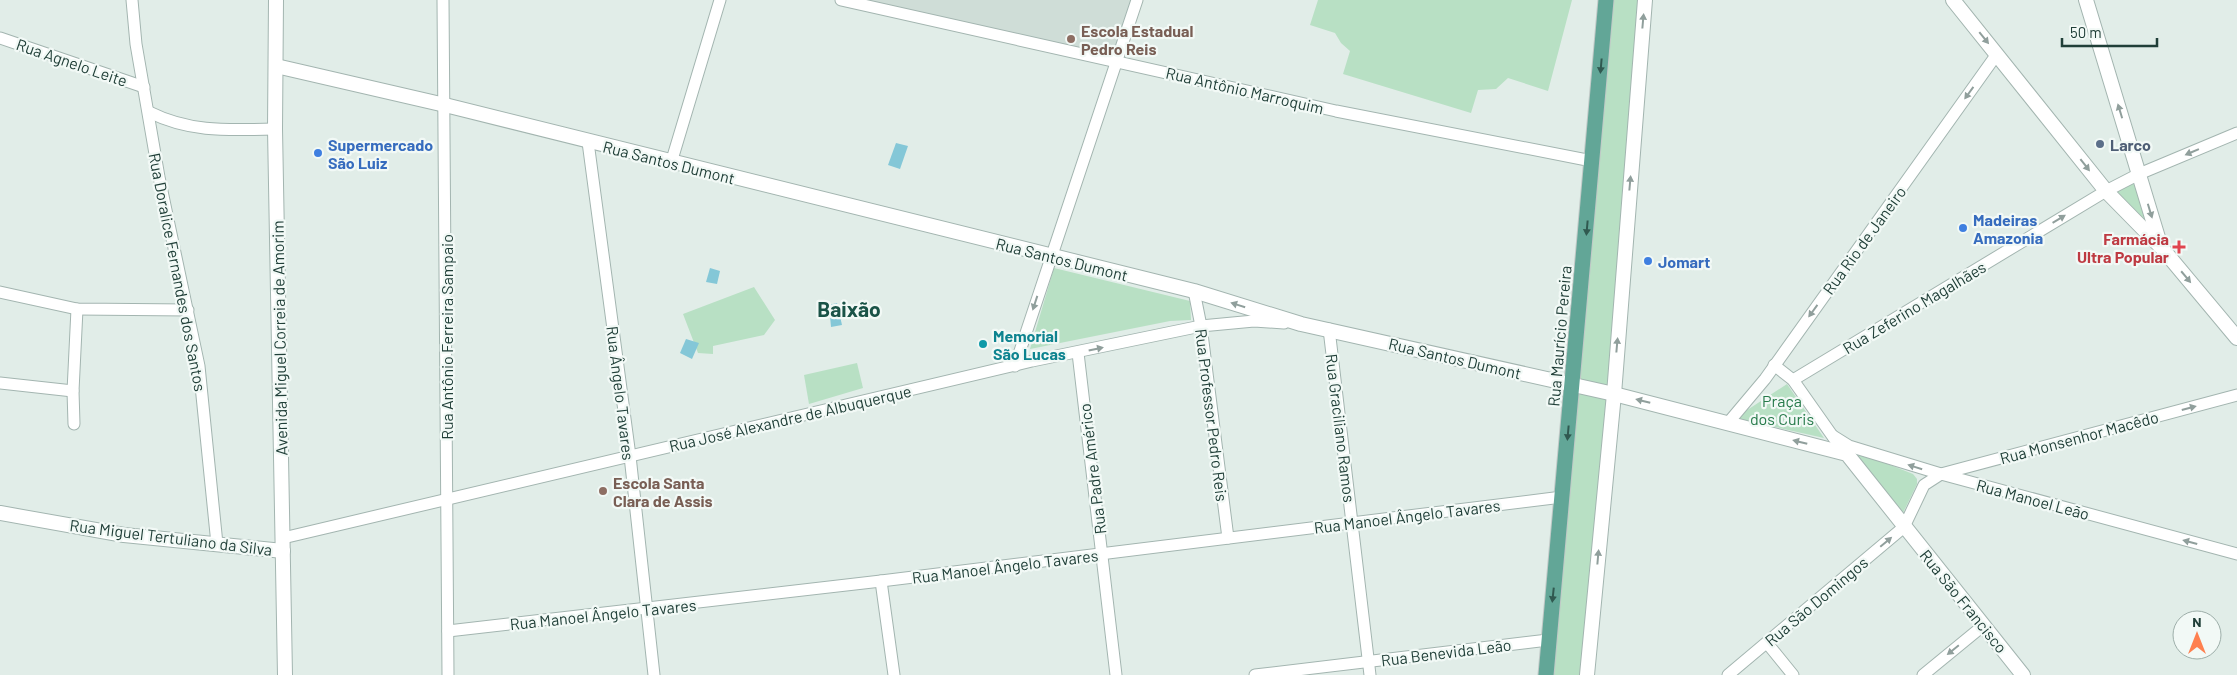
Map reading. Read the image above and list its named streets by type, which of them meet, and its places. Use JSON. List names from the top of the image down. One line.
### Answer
{"streets":{"main road":["Rua Maurício Pereira"],"street":["Rua Agnelo Leite","Rua Antônio Marroquim","Rua Santos Dumont","Rua Rio de Janeiro","Rua Doralice Fernandes dos Santos","Rua Zeferino Magalhães","Rua Antônio Ferreira Sampaio","Avenida Miguel Correia de Amorim","Rua Ângelo Tavares","Rua Professor Pedro Reis","Rua José Alexandre de Albuquerque","Rua Graciliano Ramos","Rua Monsenhor Macêdo","Rua Padre Américo","Rua Manoel Leão","Rua Manoel Ângelo Tavares","Rua Miguel Tertuliano da Silva","Rua São Domingos","Rua São Francisco","Rua Benevida Leão"]},"crossings":[["Rua Agnelo Leite","Rua Doralice Fernandes dos Santos"],["Rua Antônio Marroquim","Rua Maurício Pereira"],["Rua Santos Dumont","Rua Rio de Janeiro"],["Rua Santos Dumont","Rua Maurício Pereira"],["Rua Santos Dumont","Rua Antônio Ferreira Sampaio"],["Rua Santos Dumont","Avenida Miguel Correia de Amorim"],["Rua Santos Dumont","Rua Ângelo Tavares"],["Rua Santos Dumont","Rua Professor Pedro Reis"],["Rua Santos Dumont","Rua José Alexandre de Albuquerque"],["Rua Santos Dumont","Rua Graciliano Ramos"],["Rua Santos Dumont","Rua São Francisco"],["Rua Doralice Fernandes dos Santos","Rua Miguel Tertuliano da Silva"],["Rua Maurício Pereira","Rua Manoel Ângelo Tavares"],["Rua Maurício Pereira","Rua Benevida Leão"],["Rua Antônio Ferreira Sampaio","Rua José Alexandre de Albuquerque"],["Rua Antônio Ferreira Sampaio","Rua Manoel Ângelo Tavares"],["Avenida Miguel Correia de Amorim","Rua José Alexandre de Albuquerque"],["Avenida Miguel Correia de Amorim","Rua Miguel Tertuliano da Silva"],["Rua Ângelo Tavares","Rua José Alexandre de Albuquerque"],["Rua Ângelo Tavares","Rua Manoel Ângelo Tavares"],["Rua Professor Pedro Reis","Rua José Alexandre de Albuquerque"],["Rua Professor Pedro Reis","Rua Manoel Ângelo Tavares"],["Rua José Alexandre de Albuquerque","Rua Padre Américo"],["Rua José Alexandre de Albuquerque","Rua Miguel Tertuliano da Silva"],["Rua Graciliano Ramos","Rua Manoel Ângelo Tavares"],["Rua Graciliano Ramos","Rua Benevida Leão"],["Rua Monsenhor Macêdo","Rua Manoel Leão"],["Rua Monsenhor Macêdo","Rua São Domingos"],["Rua Monsenhor Macêdo","Rua São Francisco"],["Rua Padre Américo","Rua Manoel Ângelo Tavares"],["Rua São Domingos","Rua São Francisco"]],"one_way":["Rua Rio de Janeiro","Rua Maurício Pereira","Rua Monsenhor Macêdo","Rua Manoel Leão","Rua São Domingos"],"districts":["Baixão"],"parks":["Praça dos Curis"],"places":{"other":["Escola Estadual Pedro Reis","Larco","Supermercado São Luiz","Madeiras Amazonia","Jomart","Memorial São Lucas","Escola Santa Clara de Assis"],"health":["Farmácia Ultra Popular"]},"scale_bar":"50 m","north":"top"}
